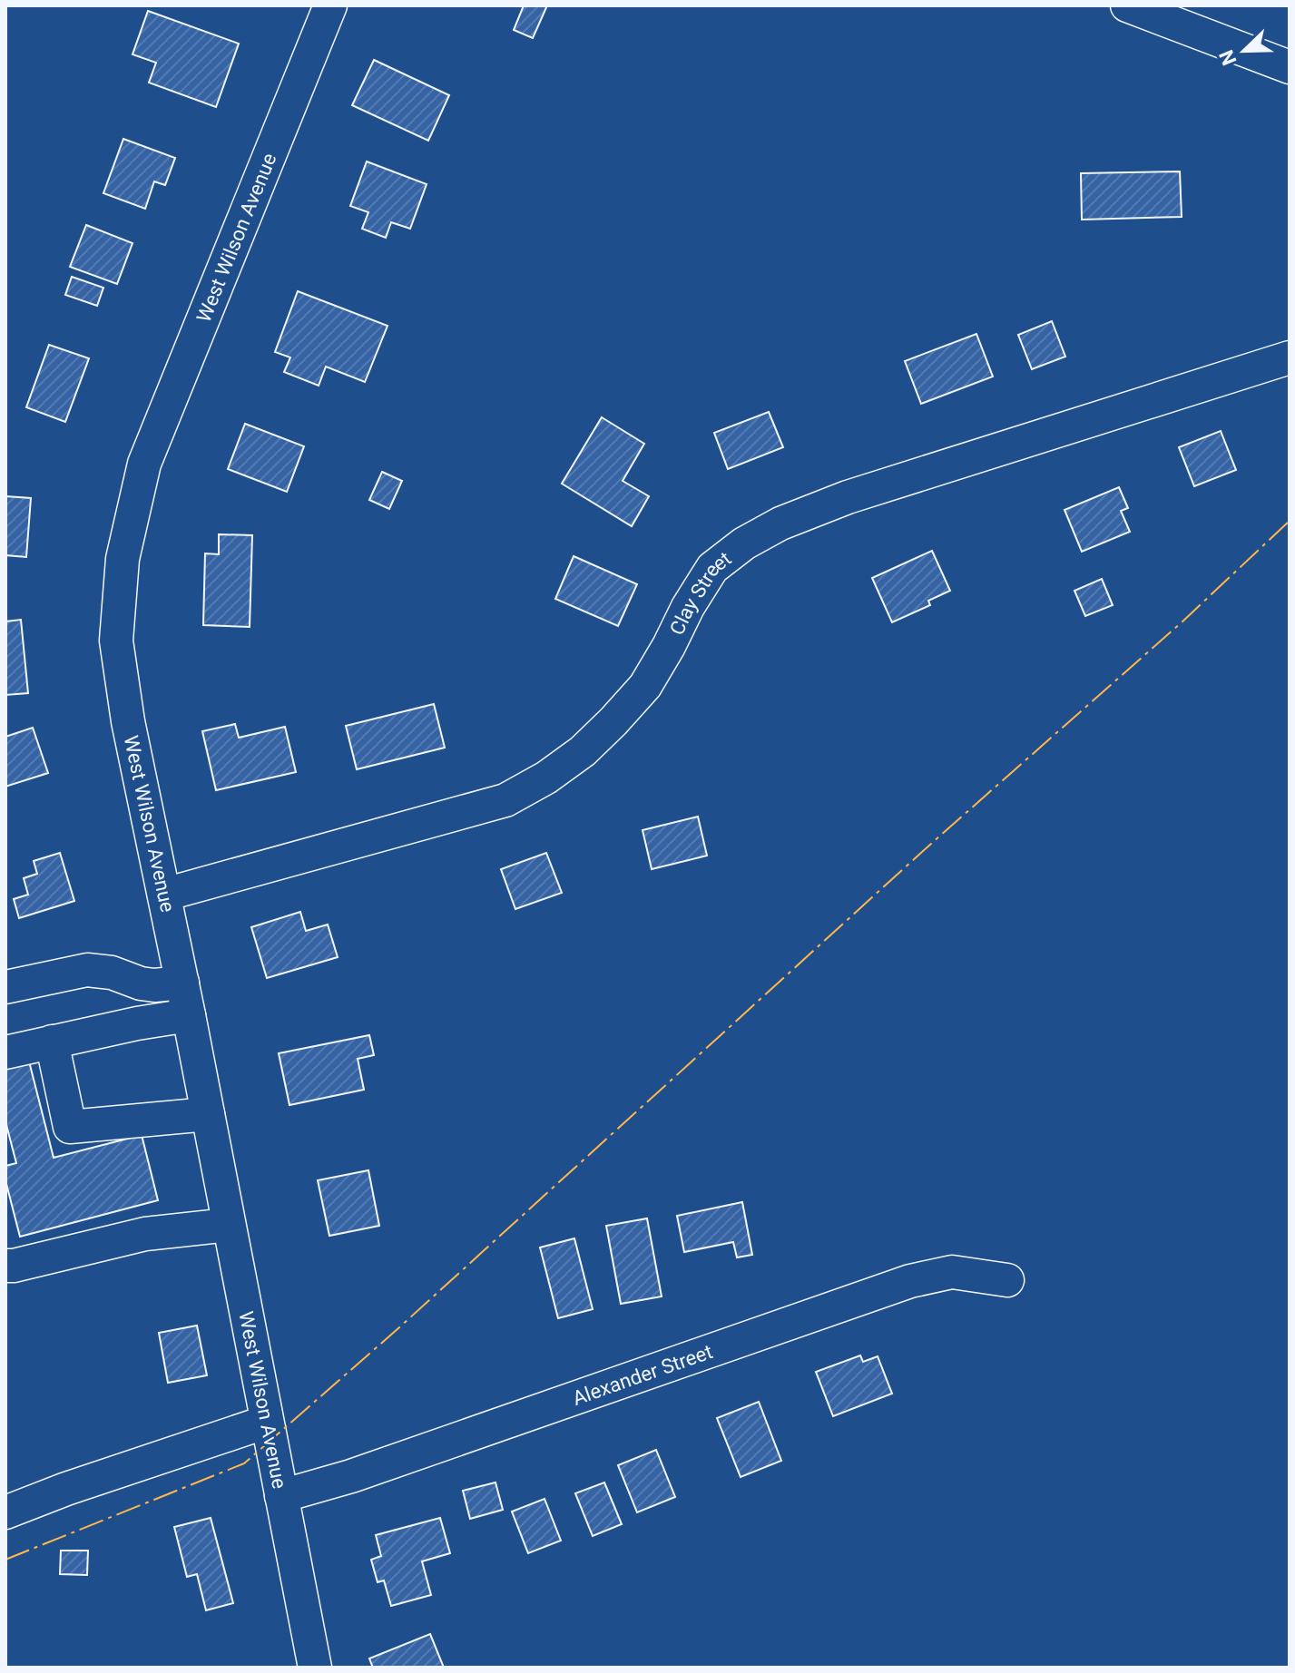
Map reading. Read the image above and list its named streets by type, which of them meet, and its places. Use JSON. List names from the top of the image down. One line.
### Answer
{"streets":{"street":["West Wilson Avenue","Clay Street","Alexander Street"]},"crossings":[["West Wilson Avenue","Clay Street"],["West Wilson Avenue","Alexander Street"]],"north":"bottom left"}
